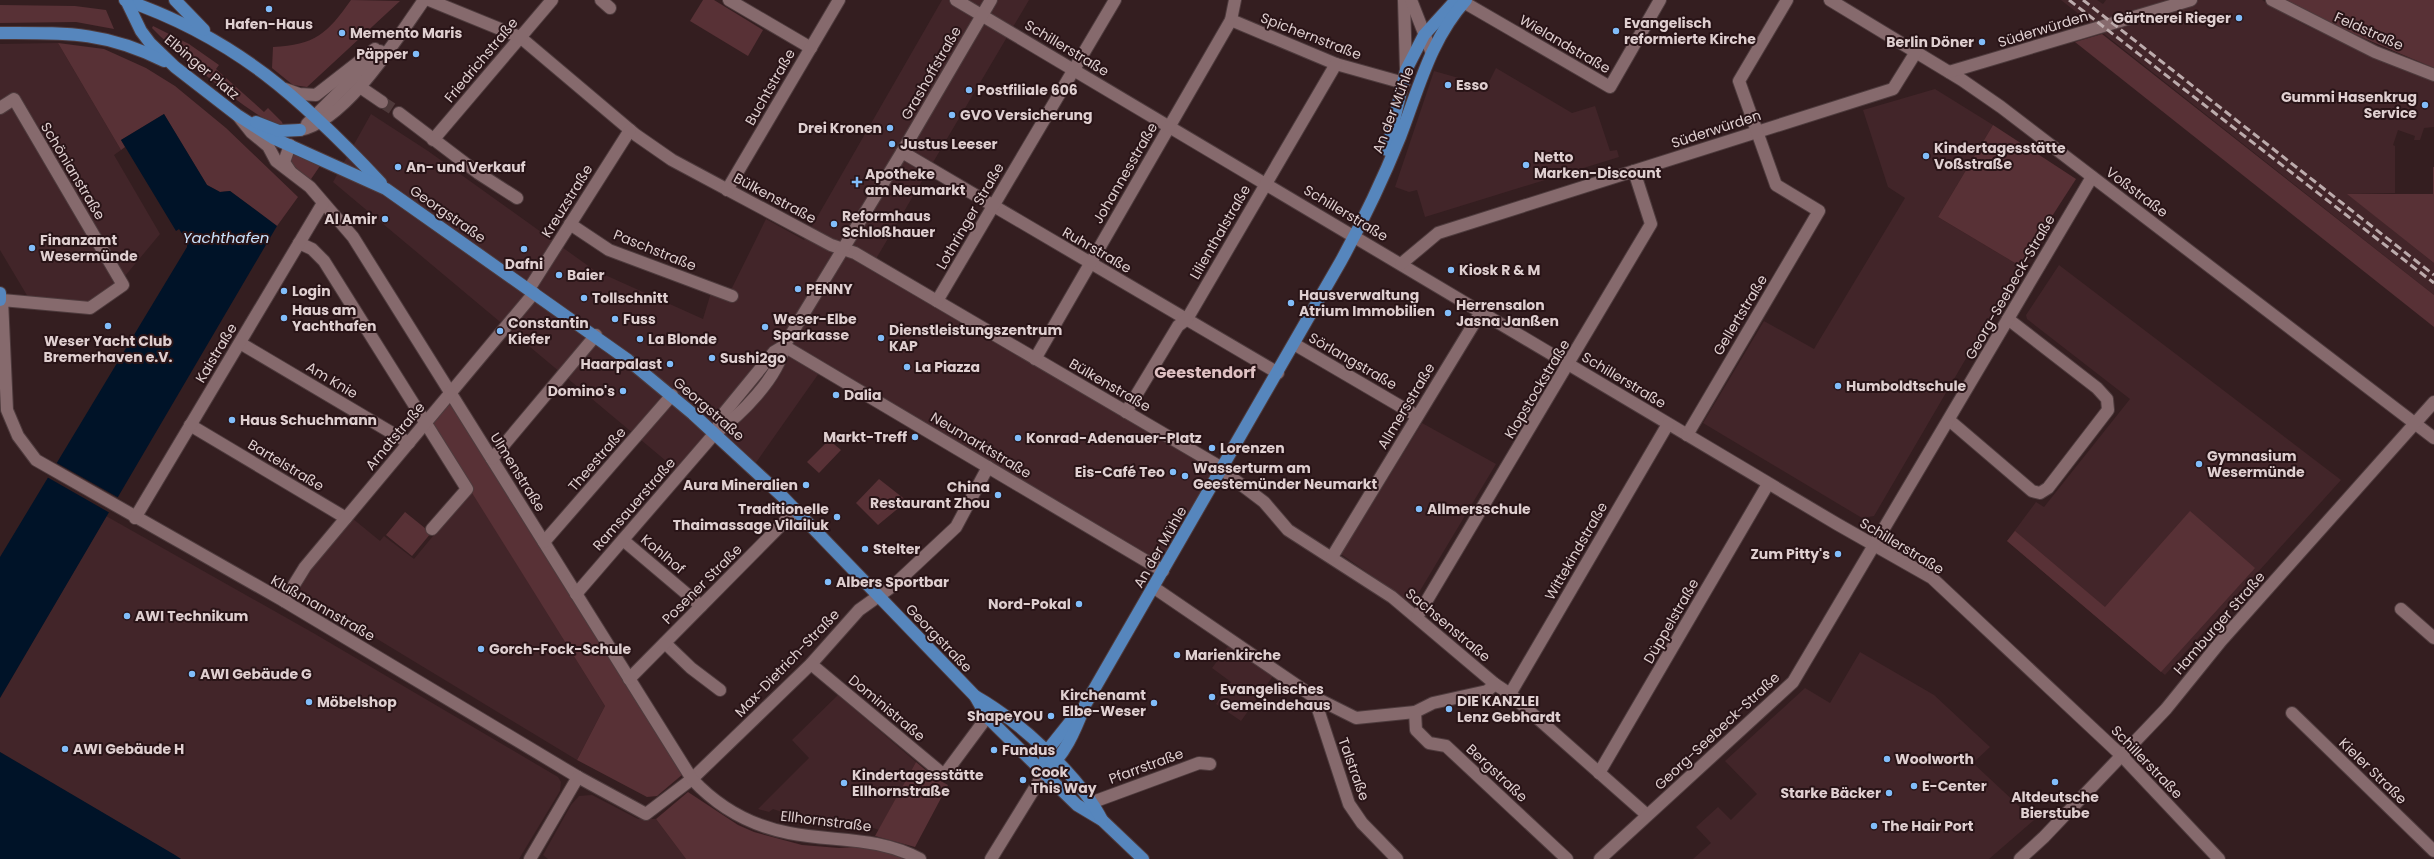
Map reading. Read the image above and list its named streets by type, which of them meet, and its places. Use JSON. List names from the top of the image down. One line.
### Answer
{"streets":{"main road":["Elbinger Platz","An der Mühle","Georgstraße"],"street":["Süderwürden","Feldstraße","Spichernstraße","Wielandstraße","Schillerstraße","Friedrichstraße","Grashoffstraße","Buchtstraße","Schönianstraße","Johannesstraße","Voßstraße","Bülkenstraße","Kreuzstraße","Lothringer Straße","Lilienthalstraße","Paschstraße","Ruhrstraße","Georg-Seebeck-Straße","Gellertstraße","Kaistraße","Sörlangstraße","Am Knie","Klopstockstraße","Allmersstraße","Arndtstraße","Neumarktstraße","Theestraße","Bartelstraße","Ulmenstraße","Ramsauerstraße","Wittekindstraße","Kohlhof","Posener Straße","Klußmannstraße","Düppelstraße","Hamburger Straße","Sachsenstraße","Max-Dietrich-Straße","Doministraße","Pfarrstraße","Talstraße","Kieler Straße","Bergstraße","Ellhornstraße"]},"crossings":[["Süderwürden","Schillerstraße"],["Süderwürden","Voßstraße"],["Süderwürden","Gellertstraße"],["Süderwürden","Klopstockstraße"],["Spichernstraße","An der Mühle"],["Spichernstraße","Johannesstraße"],["Spichernstraße","Lilienthalstraße"],["Wielandstraße","An der Mühle"],["Schillerstraße","Grashoffstraße"],["Schillerstraße","An der Mühle"],["Schillerstraße","Johannesstraße"],["Schillerstraße","Lothringer Straße"],["Schillerstraße","Lilienthalstraße"],["Schillerstraße","Georg-Seebeck-Straße"],["Schillerstraße","Gellertstraße"],["Schillerstraße","Klopstockstraße"],["Schillerstraße","Allmersstraße"],["Schillerstraße","Wittekindstraße"],["Schillerstraße","Düppelstraße"],["Schillerstraße","Hamburger Straße"],["Friedrichstraße","Bülkenstraße"],["Elbinger Platz","Georgstraße"],["Elbinger Platz","Ulmenstraße"],["Grashoffstraße","Bülkenstraße"],["Grashoffstraße","Georgstraße"],["Grashoffstraße","Ruhrstraße"],["Grashoffstraße","Neumarktstraße"],["Grashoffstraße","Ramsauerstraße"],["Buchtstraße","Bülkenstraße"],["An der Mühle","Bülkenstraße"],["An der Mühle","Georgstraße"],["An der Mühle","Ruhrstraße"],["An der Mühle","Sörlangstraße"],["An der Mühle","Neumarktstraße"],["An der Mühle","Sachsenstraße"],["Schönianstraße","Klußmannstraße"],["Johannesstraße","Bülkenstraße"],["Johannesstraße","Ruhrstraße"],["Voßstraße","Georg-Seebeck-Straße"],["Voßstraße","Hamburger Straße"],["Bülkenstraße","Kreuzstraße"],["Bülkenstraße","Lothringer Straße"],["Bülkenstraße","Lilienthalstraße"],["Bülkenstraße","Sachsenstraße"],["Kreuzstraße","Georgstraße"],["Kreuzstraße","Paschstraße"],["Kreuzstraße","Arndtstraße"],["Georgstraße","Arndtstraße"],["Georgstraße","Theestraße"],["Georgstraße","Ramsauerstraße"],["Georgstraße","Posener Straße"],["Georgstraße","Max-Dietrich-Straße"],["Georgstraße","Doministraße"],["Georgstraße","Pfarrstraße"],["Lothringer Straße","Ruhrstraße"],["Lilienthalstraße","Ruhrstraße"],["Georg-Seebeck-Straße","Sachsenstraße"],["Kaistraße","Am Knie"],["Kaistraße","Bartelstraße"],["Kaistraße","Ulmenstraße"],["Kaistraße","Klußmannstraße"],["Sörlangstraße","Allmersstraße"],["Am Knie","Arndtstraße"],["Klopstockstraße","Sachsenstraße"],["Allmersstraße","Sachsenstraße"],["Arndtstraße","Bartelstraße"],["Arndtstraße","Ulmenstraße"],["Arndtstraße","Klußmannstraße"],["Neumarktstraße","Max-Dietrich-Straße"],["Theestraße","Ulmenstraße"],["Ulmenstraße","Ramsauerstraße"],["Ulmenstraße","Posener Straße"],["Ulmenstraße","Max-Dietrich-Straße"],["Ulmenstraße","Ellhornstraße"],["Ramsauerstraße","Kohlhof"],["Wittekindstraße","Sachsenstraße"],["Kohlhof","Posener Straße"],["Klußmannstraße","Max-Dietrich-Straße"],["Düppelstraße","Sachsenstraße"],["Max-Dietrich-Straße","Doministraße"],["Max-Dietrich-Straße","Ellhornstraße"]],"districts":["Geestendorf"],"water":["Yachthafen"],"places":{"other":["Hafen-Haus","Gärtnerei Rieger","Evangelisch reformierte Kirche","Memento Maris","Berlin Döner","Päpper","Esso","Postfiliale 606","Gummi Hasenkrug Service","GVO Versicherung","Drei Kronen","Justus Leeser","Kindertagesstätte Voßstraße","Netto Marken-Discount","An- und Verkauf","Al Amir","Reformhaus Schloßhauer","Finanzamt Wesermünde","Dafni","Kiosk R & M","Baier","PENNY","Login","Tollschnitt","Hausverwaltung Atrium Immobilien","Herrensalon Jasna Janßen","Haus am Yachthafen","Fuss","Weser Yacht Club Bremerhaven e.V.","Weser-Elbe Sparkasse","Constantin Kiefer","Dienstleistungszentrum KAP","La Blonde","Sushi2go","Haarpalast","La Piazza","Humboldtschule","Domino's","Dalia","Haus Schuchmann","Markt-Treff","Konrad-Adenauer-Platz","Lorenzen","Gymnasium Wesermünde","Eis-Café Teo","Wasserturm am Geestemünder Neumarkt","Aura Mineralien","China Restaurant Zhou","Allmersschule","Traditionelle Thaimassage Vilailuk","Stelter","Zum Pitty's","Albers Sportbar","Nord-Pokal","AWI Technikum","Gorch-Fock-Schule","Marienkirche","AWI Gebäude G","Evangelisches Gemeindehaus","Möbelshop","Kirchenamt Elbe-Weser","DIE KANZLEI Lenz Gebhardt","ShapeYOU","AWI Gebäude H","Fundus","Woolworth","Cook This Way","Altdeutsche Bierstube","Kindertagesstätte Ellhornstraße","E-Center","Starke Bäcker","The Hair Port"],"health":["Apotheke am Neumarkt"]}}
